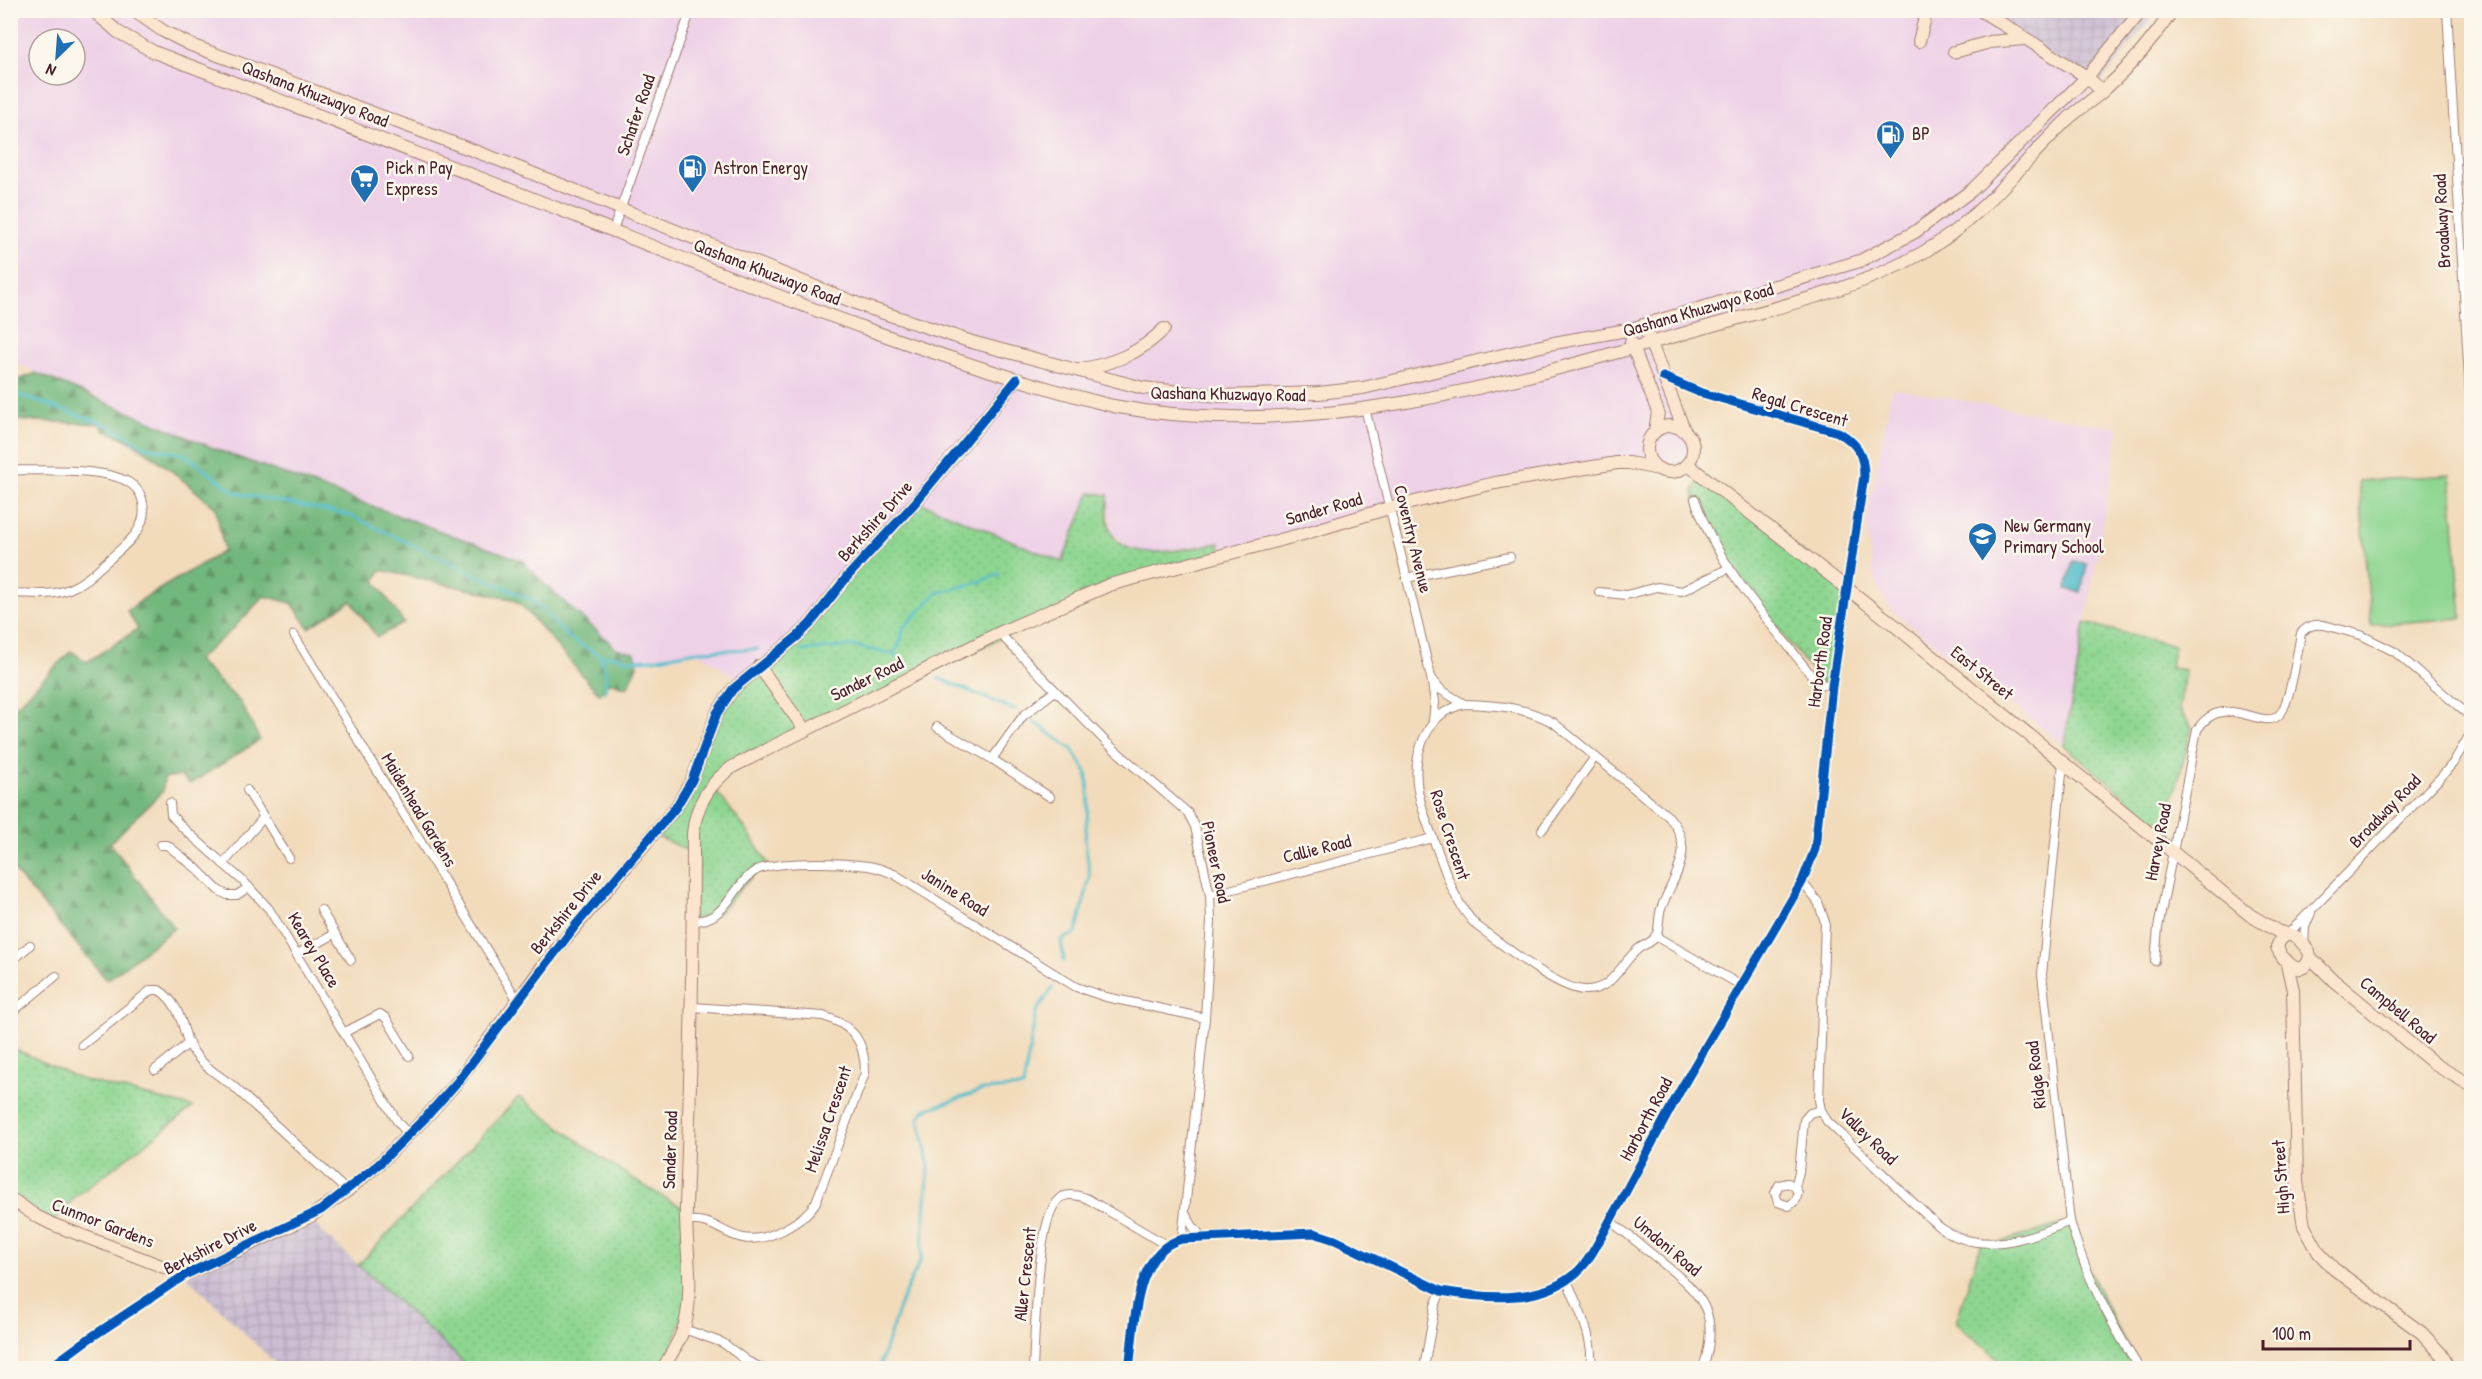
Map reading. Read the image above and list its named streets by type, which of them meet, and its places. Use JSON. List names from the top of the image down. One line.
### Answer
{"streets":{"main road":["Qashana Khuzwayo Road","Sander Road","Berkshire Drive","East Street","Campbell Road","High Street","Cunmor Gardens"],"street":["Schafer Road","Broadway Road","Regal Crescent","Coventry Avenue","Harborth Road","Maidenhead Gardens","Rose Crescent","Harvey Road","Callie Road","Pioneer Road","Janine Road","Kearey Place","Ridge Road","Melissa Crescent","Valley Road","Umdoni Road","Aller Crescent"]},"crossings":[["Qashana Khuzwayo Road","Schafer Road"],["Qashana Khuzwayo Road","Berkshire Drive"],["Qashana Khuzwayo Road","Coventry Avenue"],["Broadway Road","East Street"],["Broadway Road","Campbell Road"],["Broadway Road","High Street"],["Regal Crescent","Harborth Road"],["Regal Crescent","East Street"],["Sander Road","Coventry Avenue"],["Sander Road","East Street"],["Sander Road","Pioneer Road"],["Sander Road","Janine Road"],["Sander Road","Melissa Crescent"],["Berkshire Drive","Maidenhead Gardens"],["Berkshire Drive","Kearey Place"],["Berkshire Drive","Cunmor Gardens"],["Coventry Avenue","Rose Crescent"],["Harborth Road","East Street"],["Harborth Road","Pioneer Road"],["Harborth Road","Valley Road"],["Harborth Road","Umdoni Road"],["Harborth Road","Aller Crescent"],["East Street","Harvey Road"],["East Street","Campbell Road"],["East Street","Ridge Road"],["East Street","High Street"],["Rose Crescent","Callie Road"],["Callie Road","Pioneer Road"],["Pioneer Road","Janine Road"],["Campbell Road","High Street"],["Ridge Road","Valley Road"]],"places":{"fuel station":["BP","Astron Energy"],"supermarket":["Pick n Pay Express"],"school or university":["New Germany Primary School"]},"scale_bar":"100 m","north":"bottom left"}
